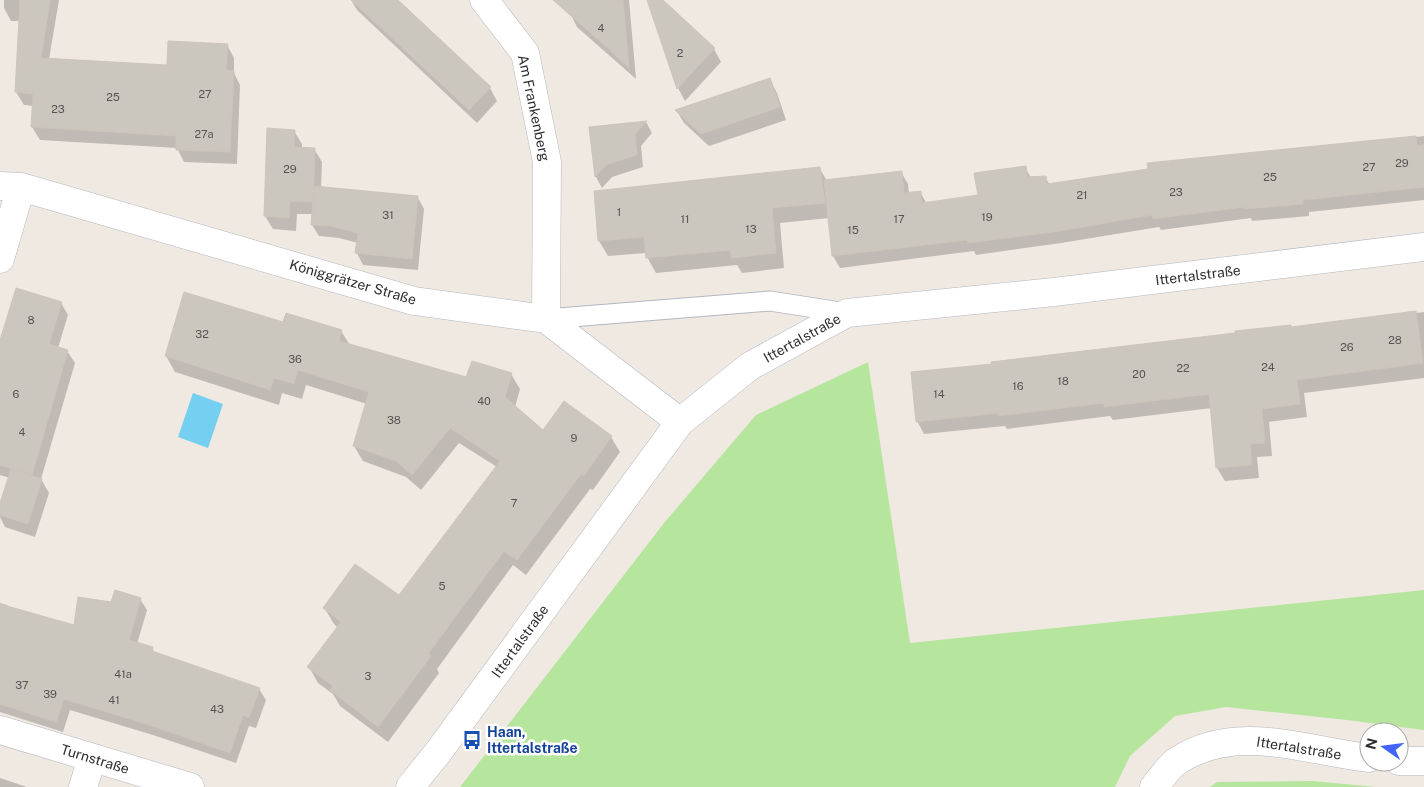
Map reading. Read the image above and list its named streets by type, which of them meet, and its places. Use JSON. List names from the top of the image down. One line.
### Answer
{"streets":{"main road":["Am Frankenberg","Ittertalstraße","Königgrätzer Straße","Turnstraße"]},"crossings":[["Am Frankenberg","Königgrätzer Straße"],["Ittertalstraße","Königgrätzer Straße"]],"places":{"bus stop":["Haan, Ittertalstraße"]},"house_numbers":["4","2","27","25","23","27a","29","27","29","25","23","21","1","31","19","11","17","13","15","8","32","28","26","36","24","22","20","18","16","6","14","40","38","4","9","7","5","41a","3","37","39","41","43"],"north":"left"}
